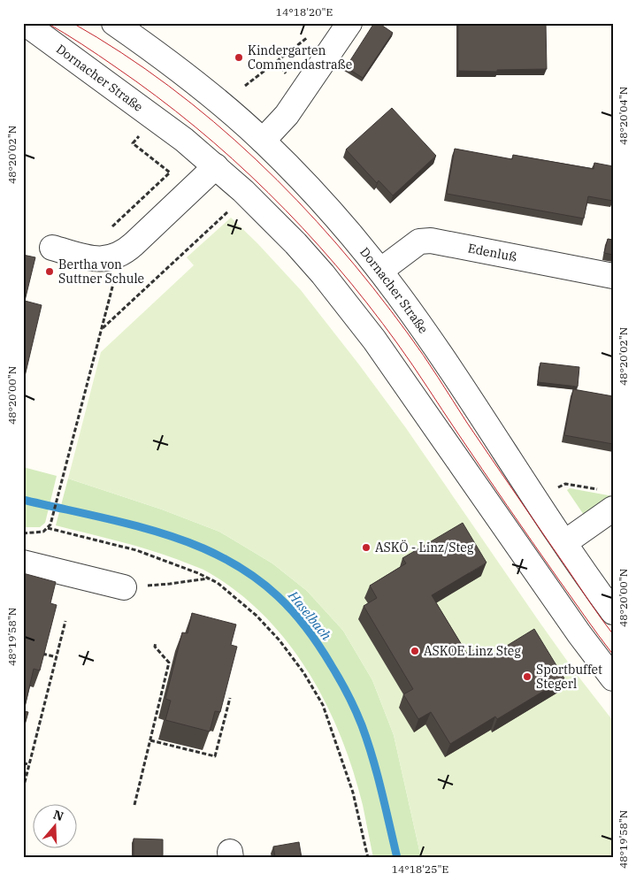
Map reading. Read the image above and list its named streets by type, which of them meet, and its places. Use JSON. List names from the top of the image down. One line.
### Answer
{"streets":{"street":["Dornacher Straße","Edenluß"]},"crossings":[["Dornacher Straße","Edenluß"]],"water":["Haselbach"],"places":["Kindergarten Commendastraße","Bertha von Suttner Schule","ASKÖ - Linz/Steg","ASKOE Linz Steg","Sportbuffet Stegerl"],"north":"top","coordinates":["14°18'20\"E","48°20'04\"N","48°20'02\"N","48°20'00\"N","48°19'58\"N","14°18'25\"E"]}
